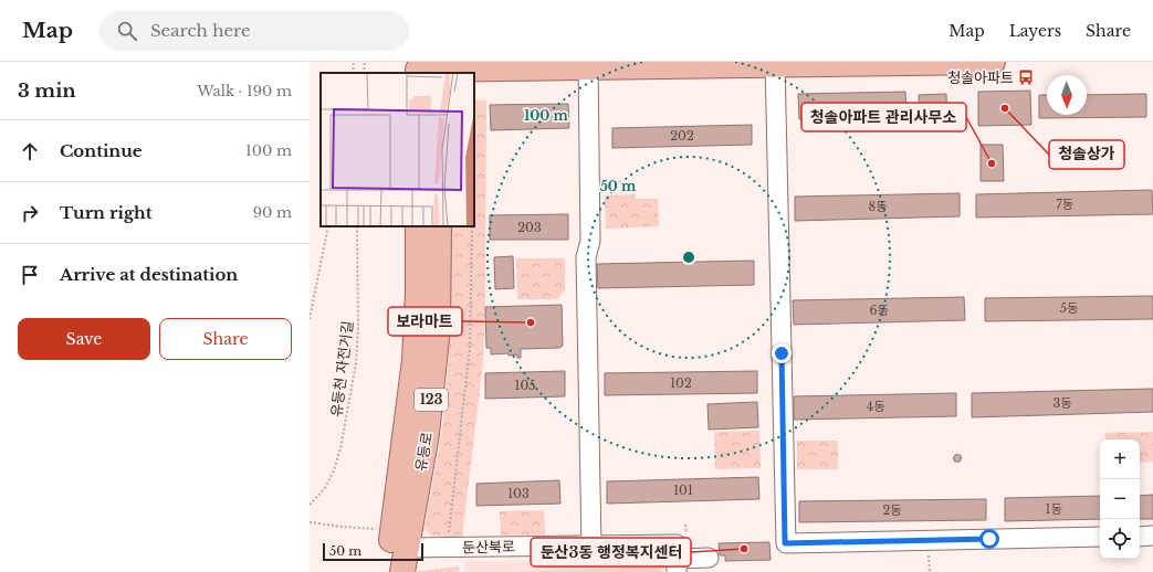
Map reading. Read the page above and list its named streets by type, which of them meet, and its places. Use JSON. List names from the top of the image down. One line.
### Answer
{"streets":{"main road":["123","유등로"],"street":["둔산북로"],"path":["유등천 자전거길"]},"crossings":[["유등로","둔산북로"]],"places":{"bus stop":["청솔아파트"],"other":["청솔상가","청솔아파트 관리사무소","보라마트","둔산3동 행정복지센터"]},"house_numbers":["202","7동","8동","203","5동","6동","102","105","3동","4동","101","103","1동","2동"],"scale_bar":"50 m","north":"bottom","page":{"header":"Map","search":"Search here","nav":["Map","Layers","Share"],"heading":["3 min","Walk · 190 m"],"list":[["Continue","100 m"],["Turn right","90 m"],"Arrive at destination"],"buttons":["Save","Share"],"map_buttons":["+","−"],"scale":"50 m"},"rings":["100 m","50 m"]}
